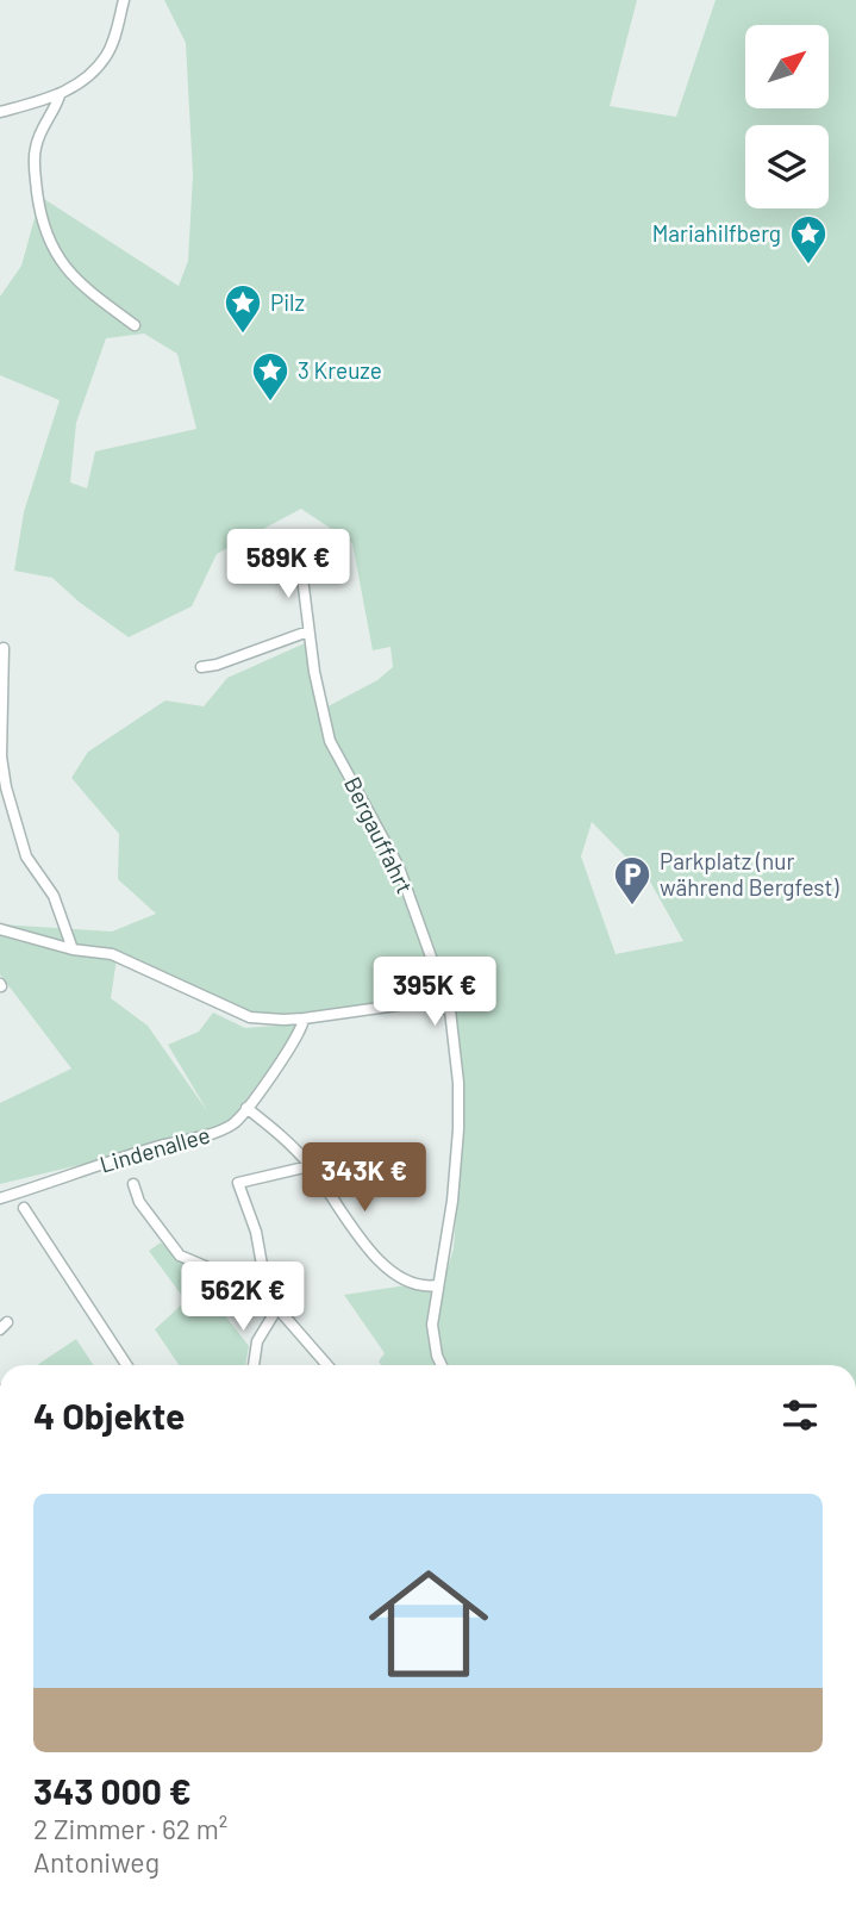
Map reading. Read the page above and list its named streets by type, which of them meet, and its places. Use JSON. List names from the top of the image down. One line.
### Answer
{"streets":{"street":["Bergauffahrt","Lindenallee"]},"places":{"place":["Mariahilfberg","Pilz","3 Kreuze"],"parking":["Parkplatz (nur während Bergfest)"]},"north":"top right","page":{"price":["589K €","395K €","343K €","562K €"],"heading":"4 Objekte","list":[{"name":"343 000 €","note":"2 Zimmer · 62 m² · Antoniweg"}]}}
